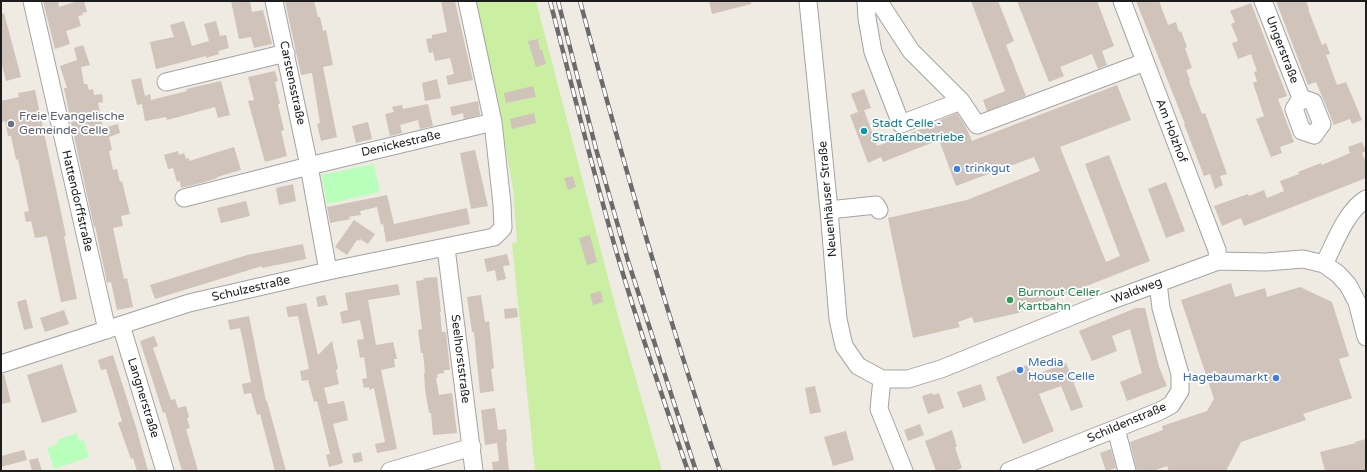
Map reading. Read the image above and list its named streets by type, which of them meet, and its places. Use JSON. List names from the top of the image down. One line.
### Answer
{"streets":{"street":["Ungerstraße","Carstensstraße","Am Holzhof","Denickestraße","Neuenhäuser Straße","Hattendorffstraße","Schulzestraße","Waldweg","Seelhorststraße","Langnerstraße","Schildenstraße"]},"crossings":[["Carstensstraße","Denickestraße"],["Carstensstraße","Schulzestraße"],["Am Holzhof","Waldweg"],["Denickestraße","Schulzestraße"],["Neuenhäuser Straße","Waldweg"],["Hattendorffstraße","Schulzestraße"],["Hattendorffstraße","Langnerstraße"],["Schulzestraße","Seelhorststraße"],["Schulzestraße","Langnerstraße"],["Waldweg","Schildenstraße"]],"places":["Freie Evangelische Gemeinde Celle","Stadt Celle - Straßenbetriebe","trinkgut","Burnout Celler Kartbahn","Media House Celle","Hagebaumarkt"]}
